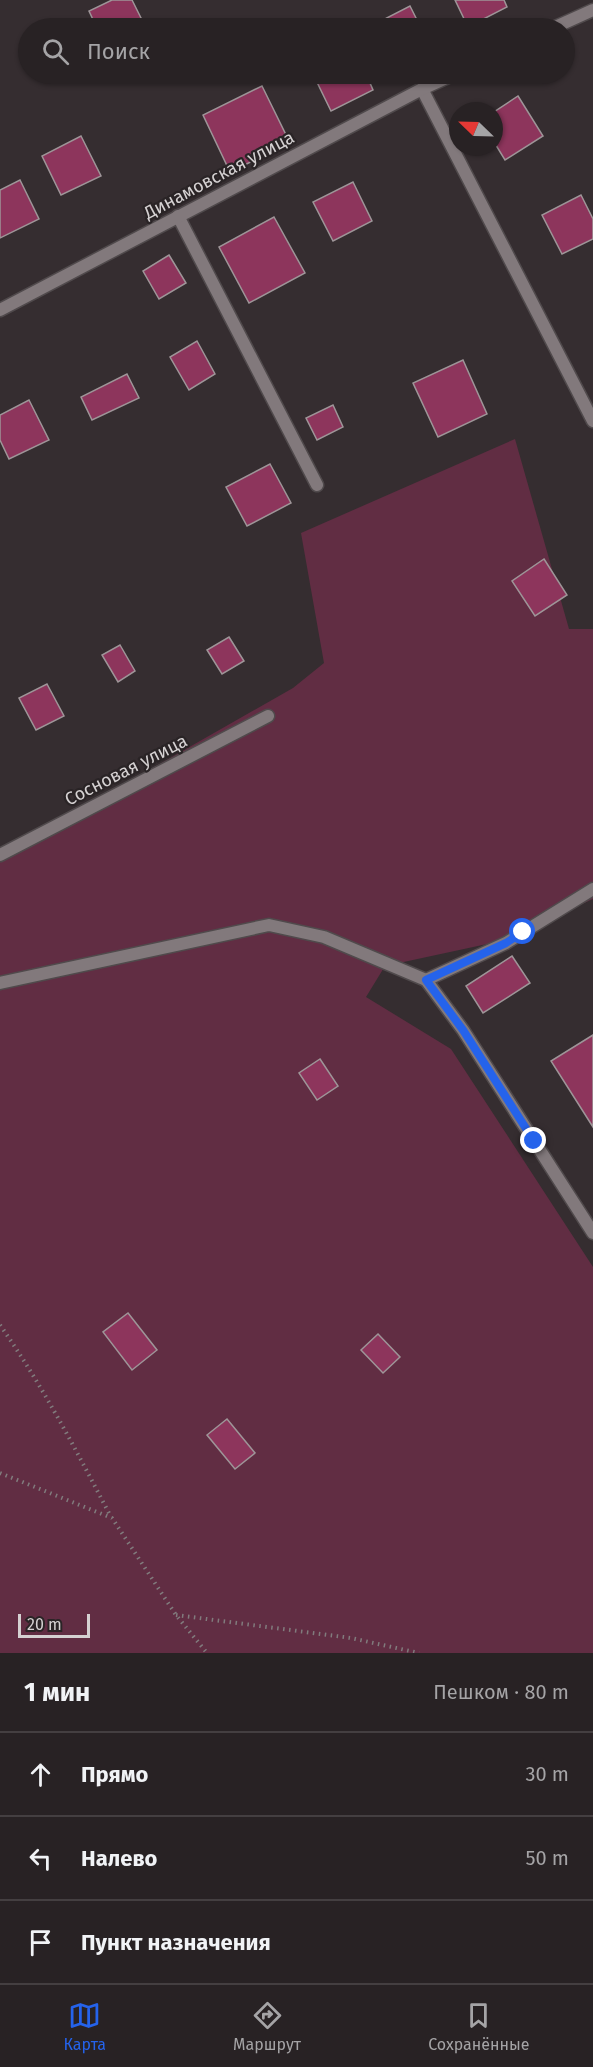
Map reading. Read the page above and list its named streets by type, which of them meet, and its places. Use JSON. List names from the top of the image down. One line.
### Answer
{"streets":{"street":["Динамовская улица","Сосновая улица"]},"scale_bar":"20 m","north":"top left","page":{"search":"Поиск","scale":"20 m","heading":["1 мин","Пешком · 80 m"],"list":[["Прямо","30 m"],["Налево","50 m"],"Пункт назначения"],"nav":["Карта","Маршрут","Сохранённые"]}}
